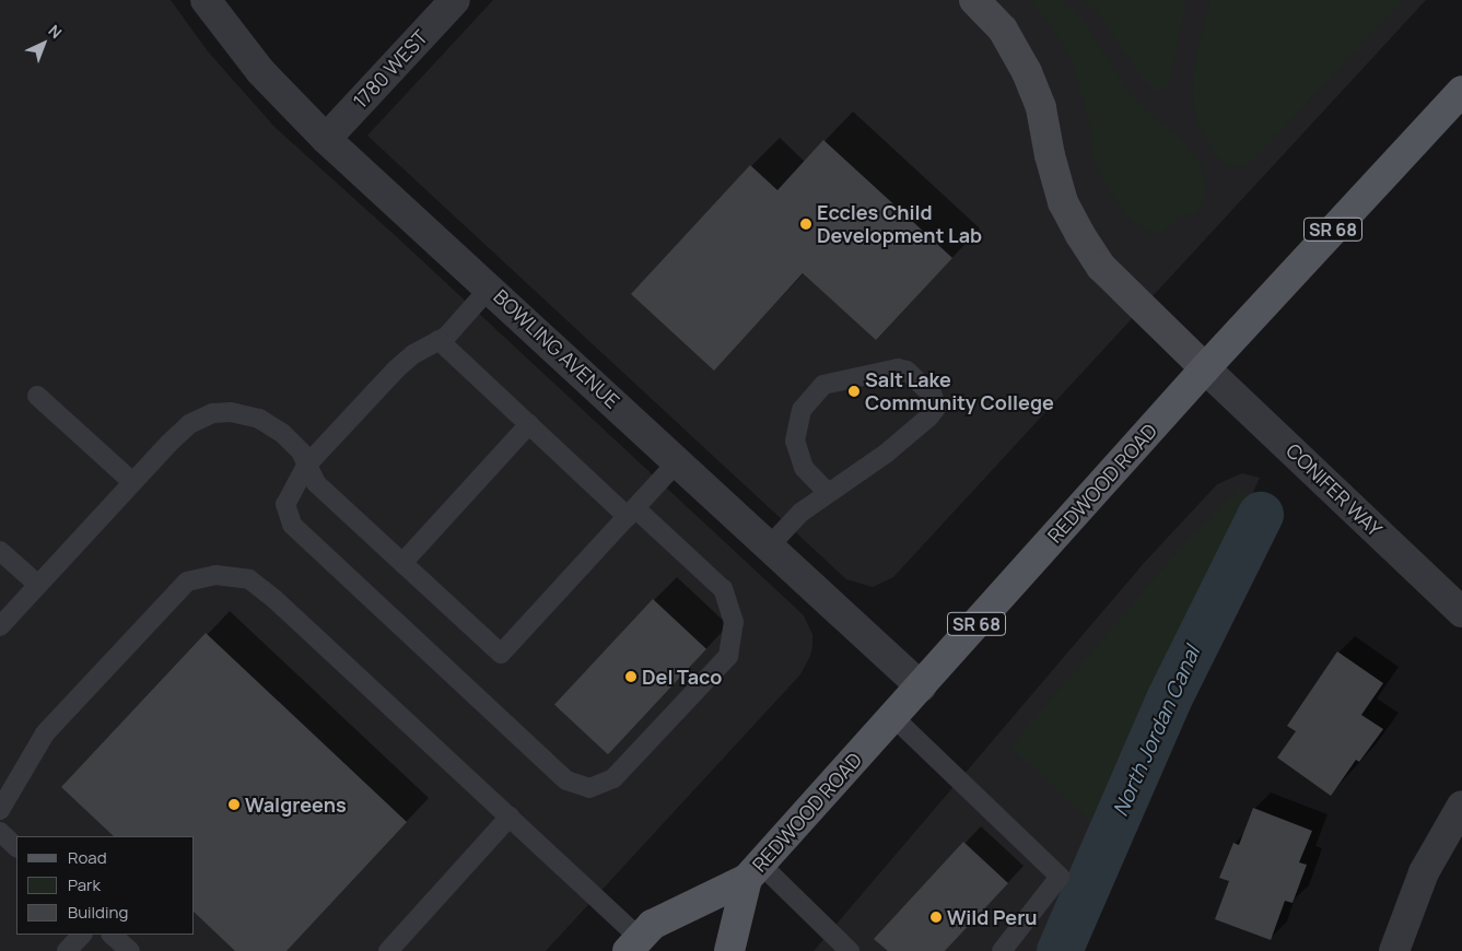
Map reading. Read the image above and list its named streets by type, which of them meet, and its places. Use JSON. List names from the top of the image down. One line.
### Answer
{"streets":{"main road":["SR 68","REDWOOD ROAD"],"street":["1780 WEST","BOWLING AVENUE","CONIFER WAY"]},"crossings":[["1780 WEST","BOWLING AVENUE"],["BOWLING AVENUE","REDWOOD ROAD"],["REDWOOD ROAD","CONIFER WAY"]],"water":["North Jordan Canal"],"places":["Eccles Child Development Lab","Salt Lake Community College","Del Taco","Walgreens","Wild Peru"],"legend":["Road","Park","Building"],"north":"top right"}
